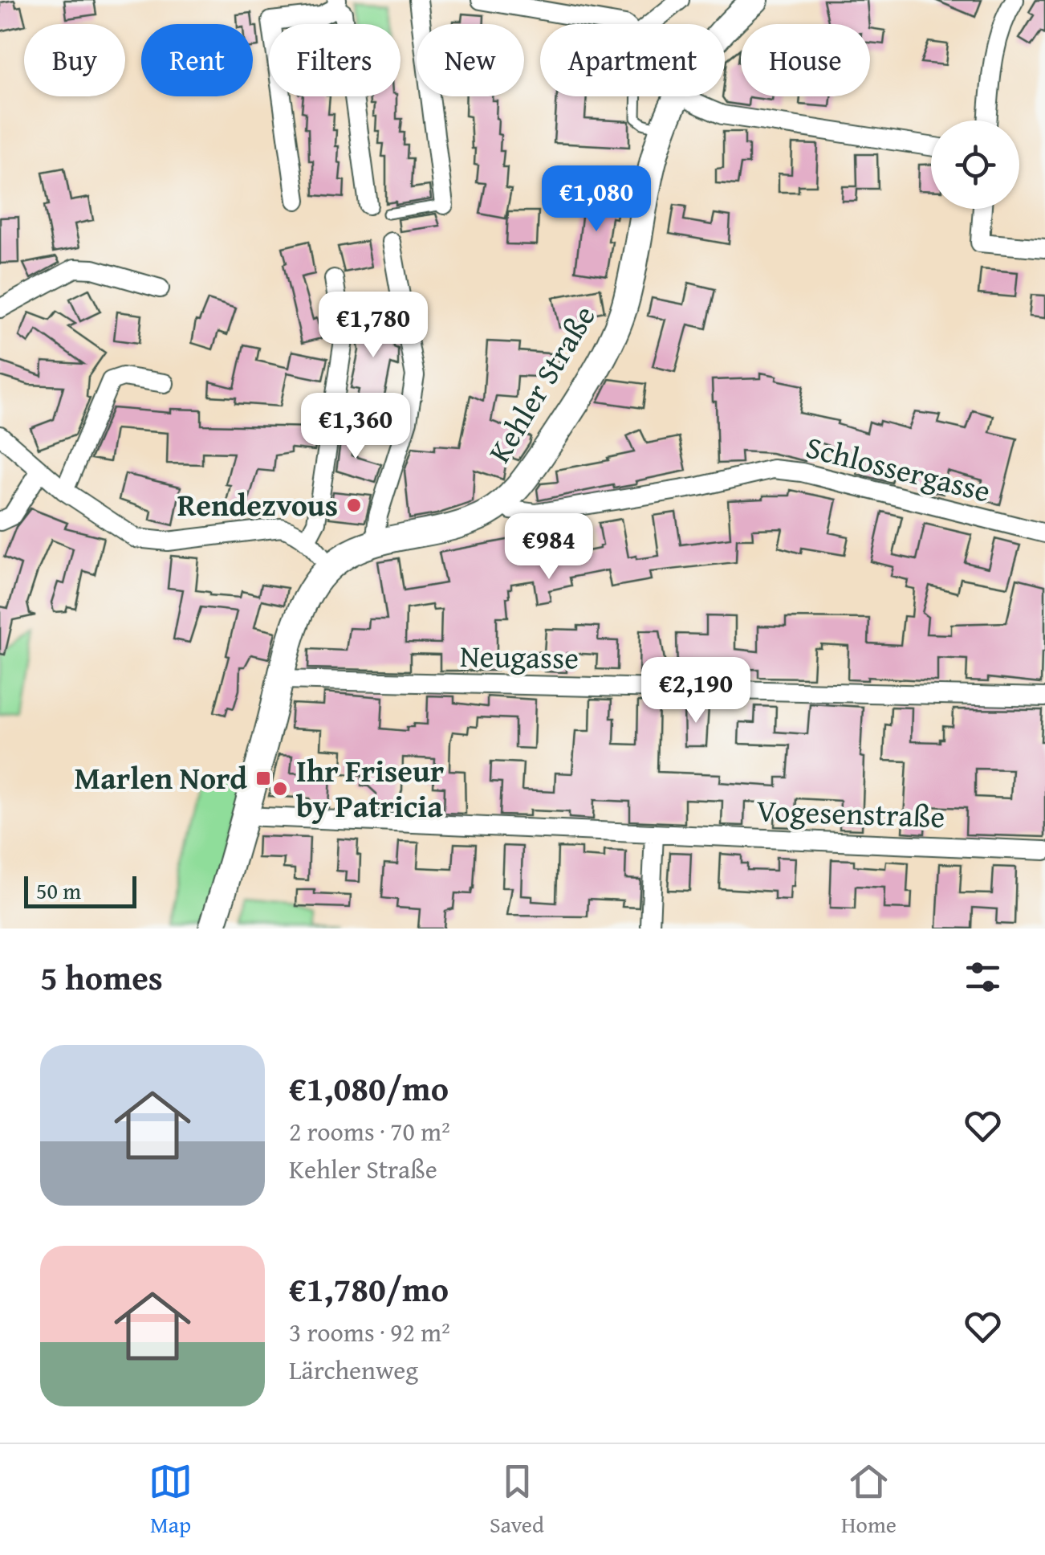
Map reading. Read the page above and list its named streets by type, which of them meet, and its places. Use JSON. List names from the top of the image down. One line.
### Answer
{"streets":{"main road":["Kehler Straße"],"street":["Schlossergasse","Neugasse","Vogesenstraße"]},"crossings":[["Kehler Straße","Schlossergasse"],["Kehler Straße","Neugasse"],["Kehler Straße","Vogesenstraße"]],"places":{"other":["Rendezvous","Ihr Friseur by Patricia"],"transit":["Marlen Nord"]},"scale_bar":"50 m","page":{"chip":["Buy","Rent","Filters","New","Apartment","House"],"price":["€1,080","€1,780","€1,360","€984","€2,190"],"scale":"50 m","heading":"5 homes","list":[{"name":"€1,080/mo","note":"2 rooms · 70 m² · Kehler Straße"},{"name":"€1,780/mo","note":"3 rooms · 92 m² · Lärchenweg"}],"tabs":["Map","Saved","Home"]}}
